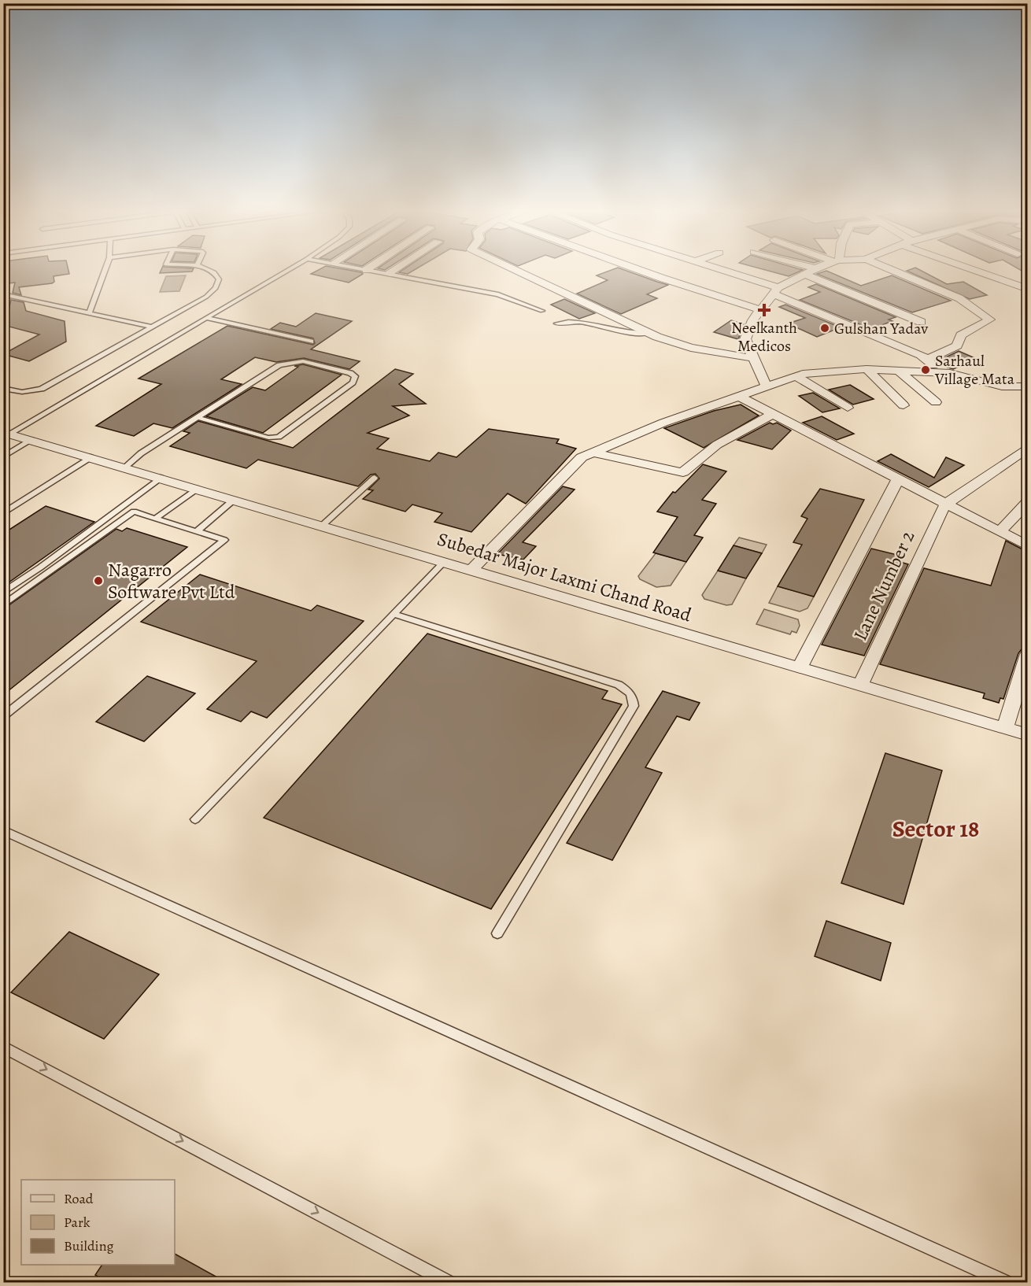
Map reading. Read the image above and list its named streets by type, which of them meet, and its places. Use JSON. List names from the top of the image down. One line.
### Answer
{"streets":{"street":["Subedar Major Laxmi Chand Road","Lane Number 2"]},"crossings":[["Subedar Major Laxmi Chand Road","Lane Number 2"]],"districts":["Sector 18"],"places":{"health":["Neelkanth Medicos"],"other":["Gulshan Yadav","Sarhaul Village Mata","Nagarro Software Pvt Ltd"]},"legend":["Road","Park","Building"]}
